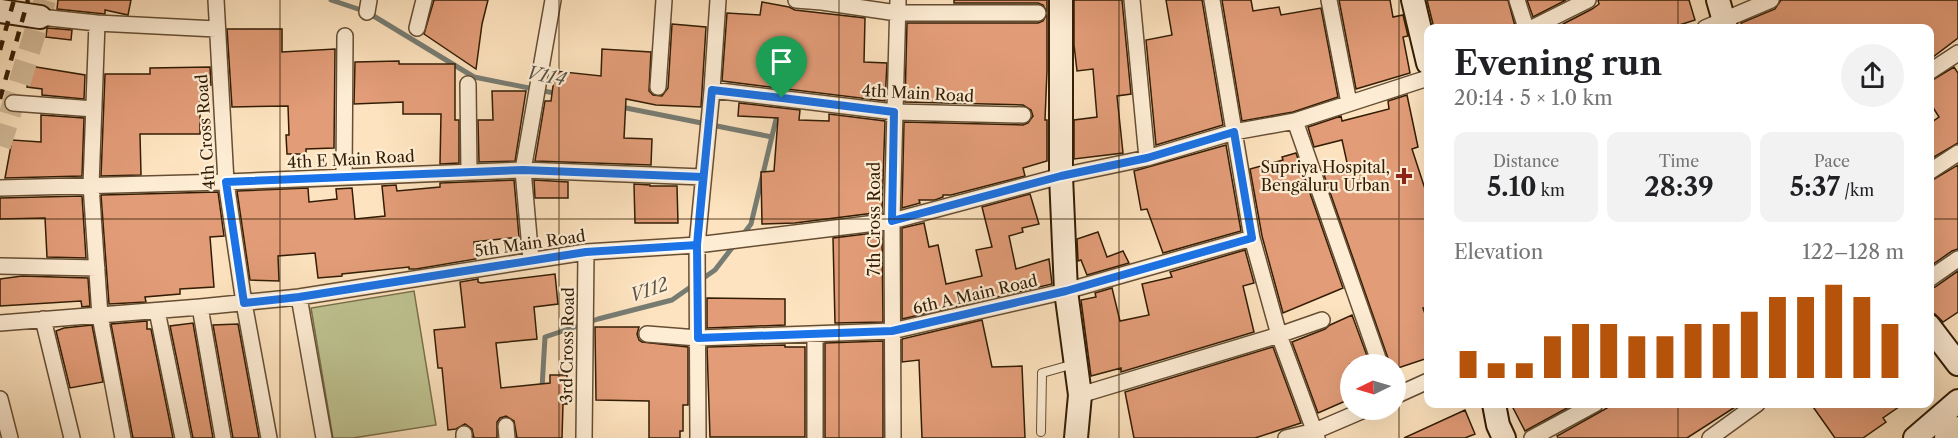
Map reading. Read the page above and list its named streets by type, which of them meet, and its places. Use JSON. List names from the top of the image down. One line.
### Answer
{"streets":{"street":["4th Main Road","4th Cross Road","4th E Main Road","7th Cross Road","5th Main Road","6th A Main Road","3rd Cross Road"]},"crossings":[["4th Main Road","7th Cross Road"],["4th Cross Road","4th E Main Road"],["4th Cross Road","5th Main Road"],["7th Cross Road","5th Main Road"],["7th Cross Road","6th A Main Road"],["5th Main Road","3rd Cross Road"]],"water":["V114","V112"],"places":{"health":["Supriya Hospital, Bengaluru Urban"]},"north":"left","page":{"heading":["Evening run","20:14 · 5 × 1.0 km"],"stats":[["Distance","5.10 km"],["Time","28:39"],["Pace","5:37 /km"]],"chart":["Elevation","122–128 m"]}}
